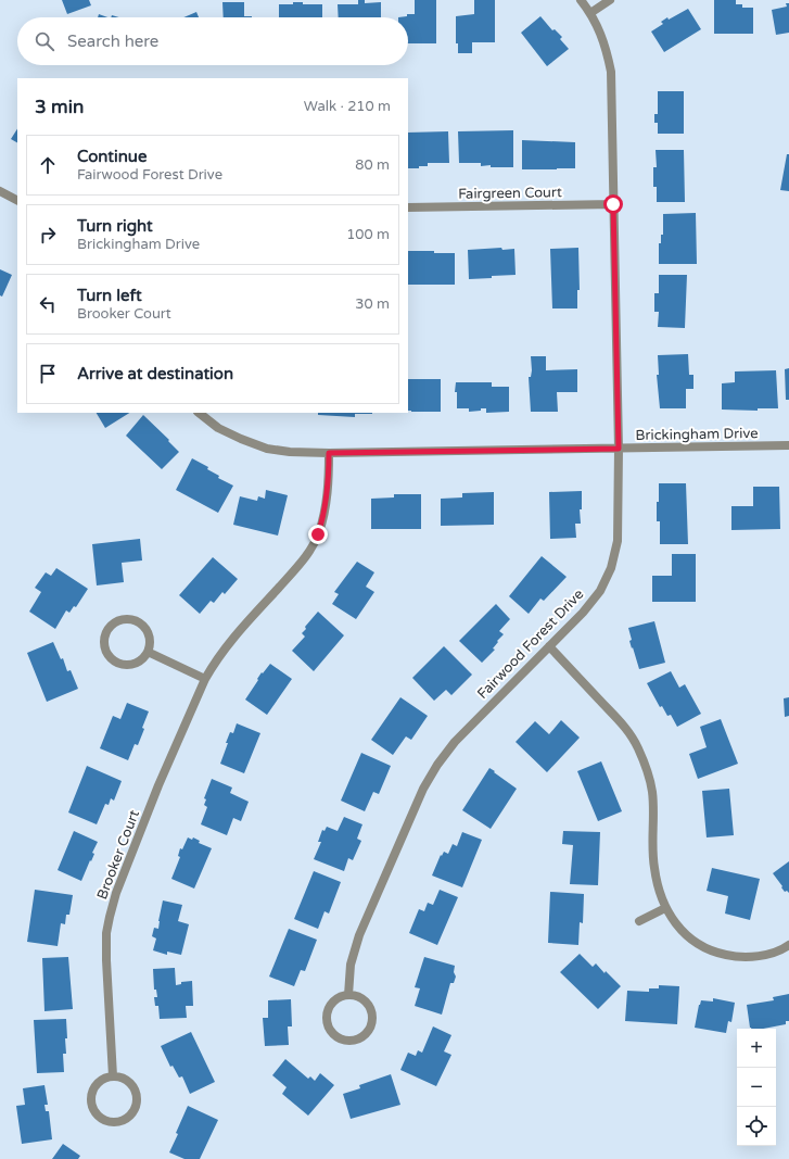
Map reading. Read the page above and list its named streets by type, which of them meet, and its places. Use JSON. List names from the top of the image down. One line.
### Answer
{"streets":{"street":["Fairgreen Court","Brickingham Drive","Fairwood Forest Drive","Brooker Court"]},"crossings":[["Fairgreen Court","Fairwood Forest Drive"],["Brickingham Drive","Fairwood Forest Drive"],["Brickingham Drive","Brooker Court"]],"page":{"search":"Search here","heading":["3 min","Walk · 210 m"],"list":[["Continue","Fairwood Forest Drive","80 m"],["Turn right","Brickingham Drive","100 m"],["Turn left","Brooker Court","30 m"],"Arrive at destination"],"map_buttons":["+","−"]}}
